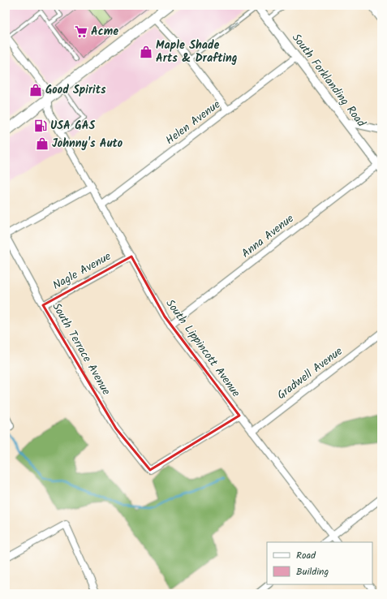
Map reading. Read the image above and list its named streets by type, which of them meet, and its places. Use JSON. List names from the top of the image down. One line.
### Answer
{"streets":{"street":["South Forklanding Road","Helen Avenue","Anna Avenue","Nagle Avenue","South Lippincott Avenue","South Terrace Avenue","Gradwell Avenue"]},"crossings":[["South Forklanding Road","Helen Avenue"],["South Forklanding Road","Anna Avenue"],["Helen Avenue","South Lippincott Avenue"],["Anna Avenue","South Lippincott Avenue"],["Nagle Avenue","South Lippincott Avenue"],["Nagle Avenue","South Terrace Avenue"],["South Lippincott Avenue","South Terrace Avenue"],["South Lippincott Avenue","Gradwell Avenue"]],"places":{"supermarket":["Acme"],"shop":["Maple Shade Arts & Drafting","Good Spirits","Johnny's Auto"],"fuel station":["USA GAS"]},"legend":["Road","Building"]}
